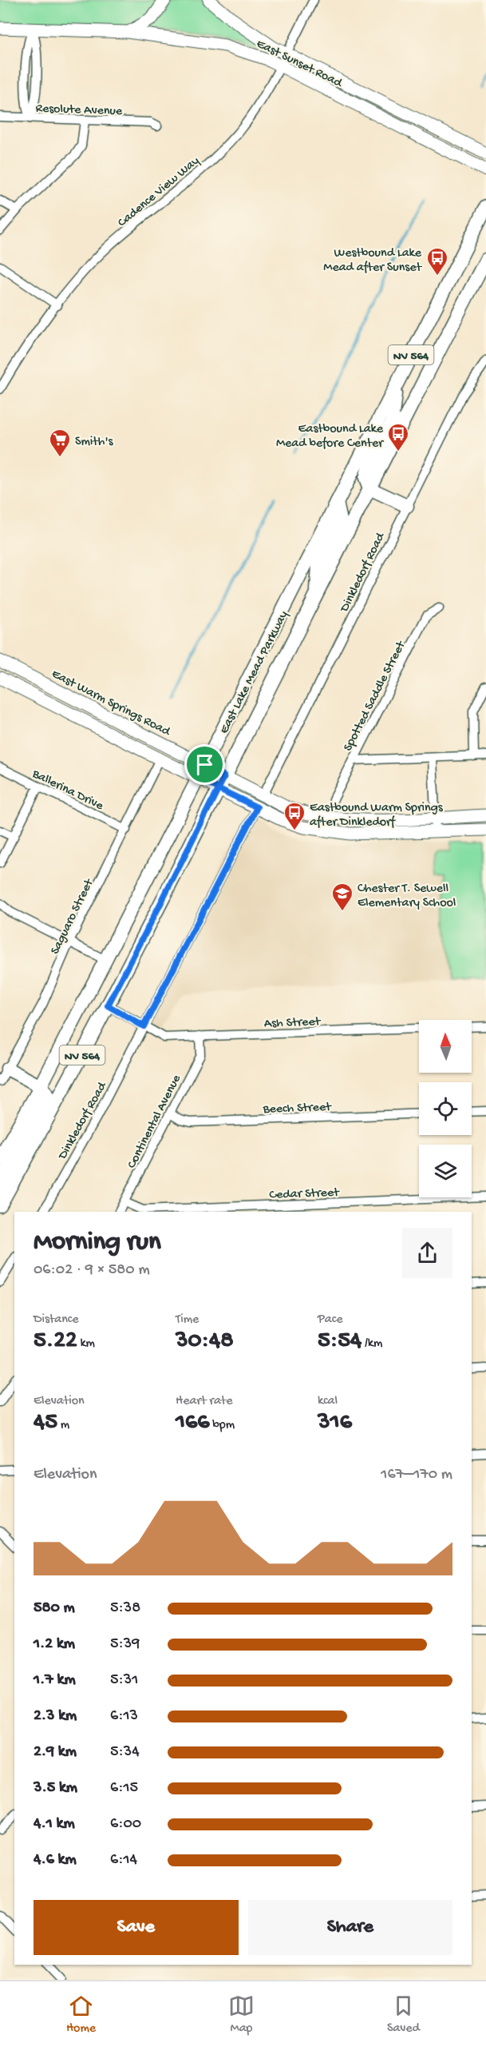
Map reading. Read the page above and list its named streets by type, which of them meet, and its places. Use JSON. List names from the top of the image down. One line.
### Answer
{"streets":{"main road":["East Sunset Road","NV 564","East Lake Mead Parkway","East Warm Springs Road"],"street":["Resolute Avenue","Cadence View Way","Dinkledorf Road","Spotted Saddle Street","Ballerina Drive","Saguaro Street","Ash Street","Beech Street","Continental Avenue","Cedar Street"]},"crossings":[["East Sunset Road","Cadence View Way"],["Dinkledorf Road","East Warm Springs Road"],["Dinkledorf Road","Ash Street"],["East Lake Mead Parkway","East Warm Springs Road"],["East Lake Mead Parkway","Ash Street"],["East Warm Springs Road","Saguaro Street"],["Ballerina Drive","Saguaro Street"],["Ash Street","Continental Avenue"],["Beech Street","Continental Avenue"],["Continental Avenue","Cedar Street"]],"places":{"bus stop":["Westbound Lake Mead after Sunset","Eastbound Lake Mead before Center","Eastbound Warm Springs after Dinkledorf"],"supermarket":["Smith's"],"school or university":["Chester T. Sewell Elementary School"]},"north":"top","page":{"heading":["Morning run","06:02 · 9 × 580 m"],"stats":[["Distance","5.22 km"],["Time","30:48"],["Pace","5:54 /km"],["Elevation","45 m"],["Heart rate","166 bpm"],["kcal","316"]],"chart":["Elevation","167–170 m"],"list":[{"name":"580 m","note":"5:38"},{"name":"1.2 km","note":"5:39"},{"name":"1.7 km","note":"5:31"},{"name":"2.3 km","note":"6:13"},{"name":"2.9 km","note":"5:34"},{"name":"3.5 km","note":"6:15"},{"name":"4.1 km","note":"6:00"},{"name":"4.6 km","note":"6:14"}],"buttons":["Save","Share"],"tabs":["Home","Map","Saved"]}}
